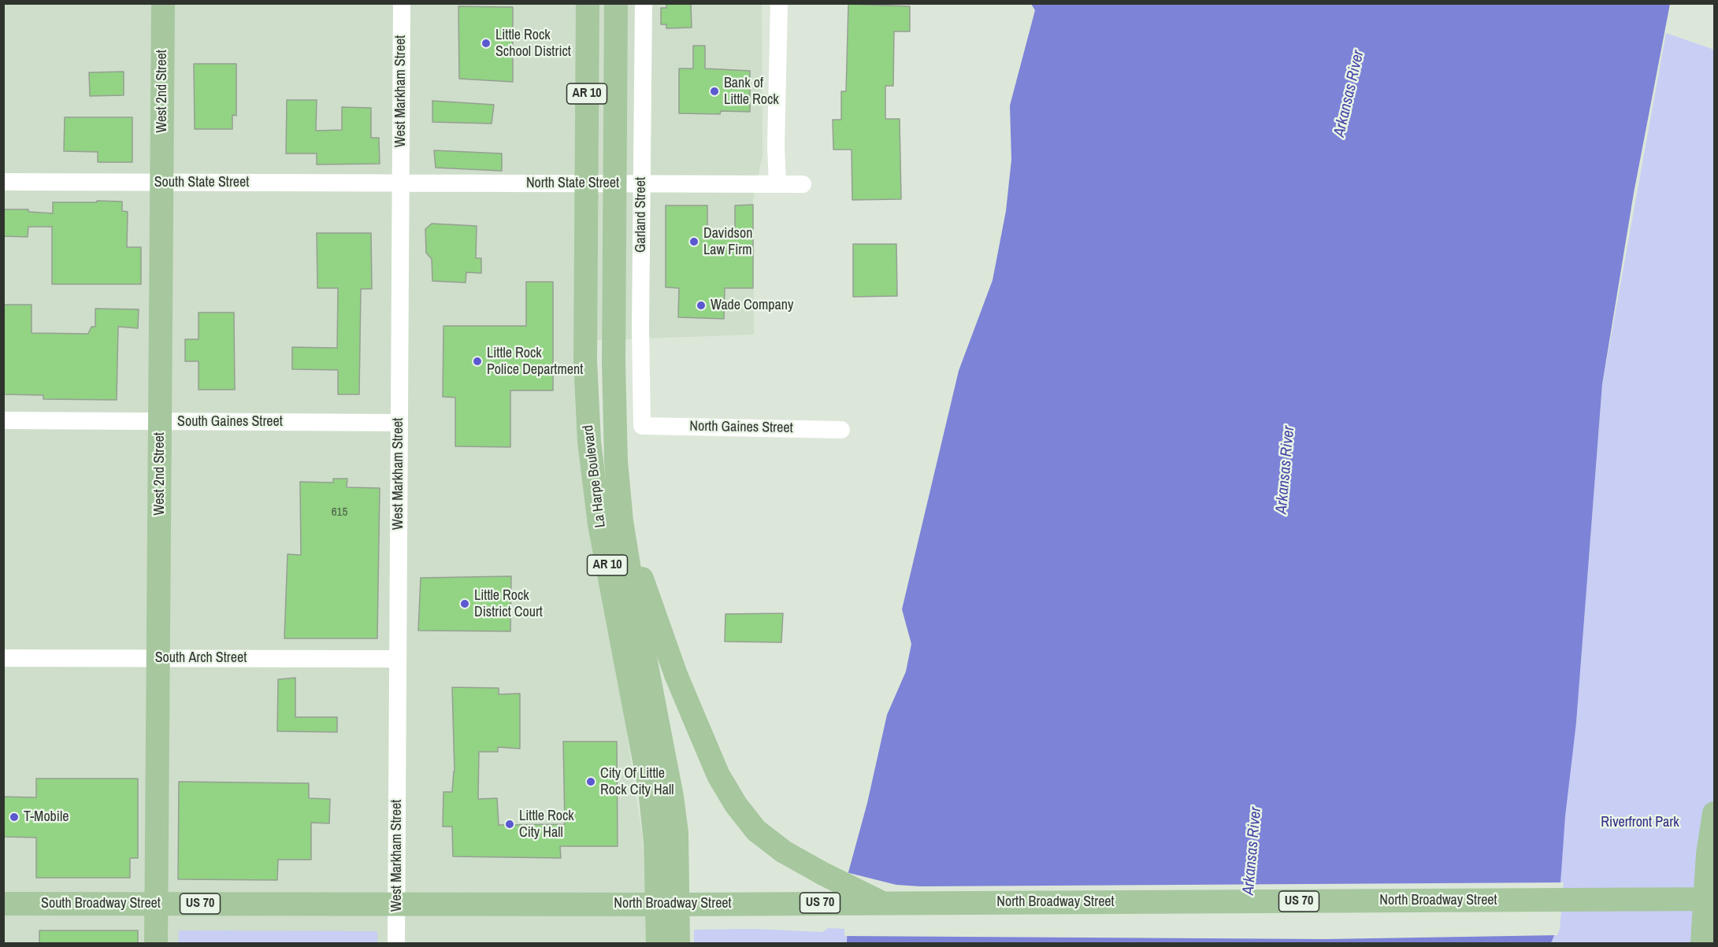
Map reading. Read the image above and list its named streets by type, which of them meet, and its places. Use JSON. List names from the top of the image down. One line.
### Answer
{"streets":{"main road":["West 2nd Street","AR 10","La Harpe Boulevard","North Broadway Street","US 70","South Broadway Street"],"street":["West Markham Street","South State Street","North State Street","Garland Street","South Gaines Street","North Gaines Street","South Arch Street"]},"crossings":[["West 2nd Street","South State Street"],["West 2nd Street","South Gaines Street"],["West 2nd Street","South Arch Street"],["West 2nd Street","South Broadway Street"],["West Markham Street","South State Street"],["West Markham Street","North State Street"],["West Markham Street","South Gaines Street"],["West Markham Street","South Arch Street"],["West Markham Street","North Broadway Street"],["West Markham Street","South Broadway Street"],["South State Street","North State Street"],["North State Street","Garland Street"],["North State Street","La Harpe Boulevard"],["Garland Street","North Gaines Street"],["North Broadway Street","South Broadway Street"]],"water":["Arkansas River"],"parks":["Riverfront Park"],"places":["Little Rock School District","Bank of Little Rock","Davidson Law Firm","Wade Company","Little Rock Police Department","Little Rock District Court","City Of Little Rock City Hall","T-Mobile","Little Rock City Hall"],"house_numbers":["615"]}
